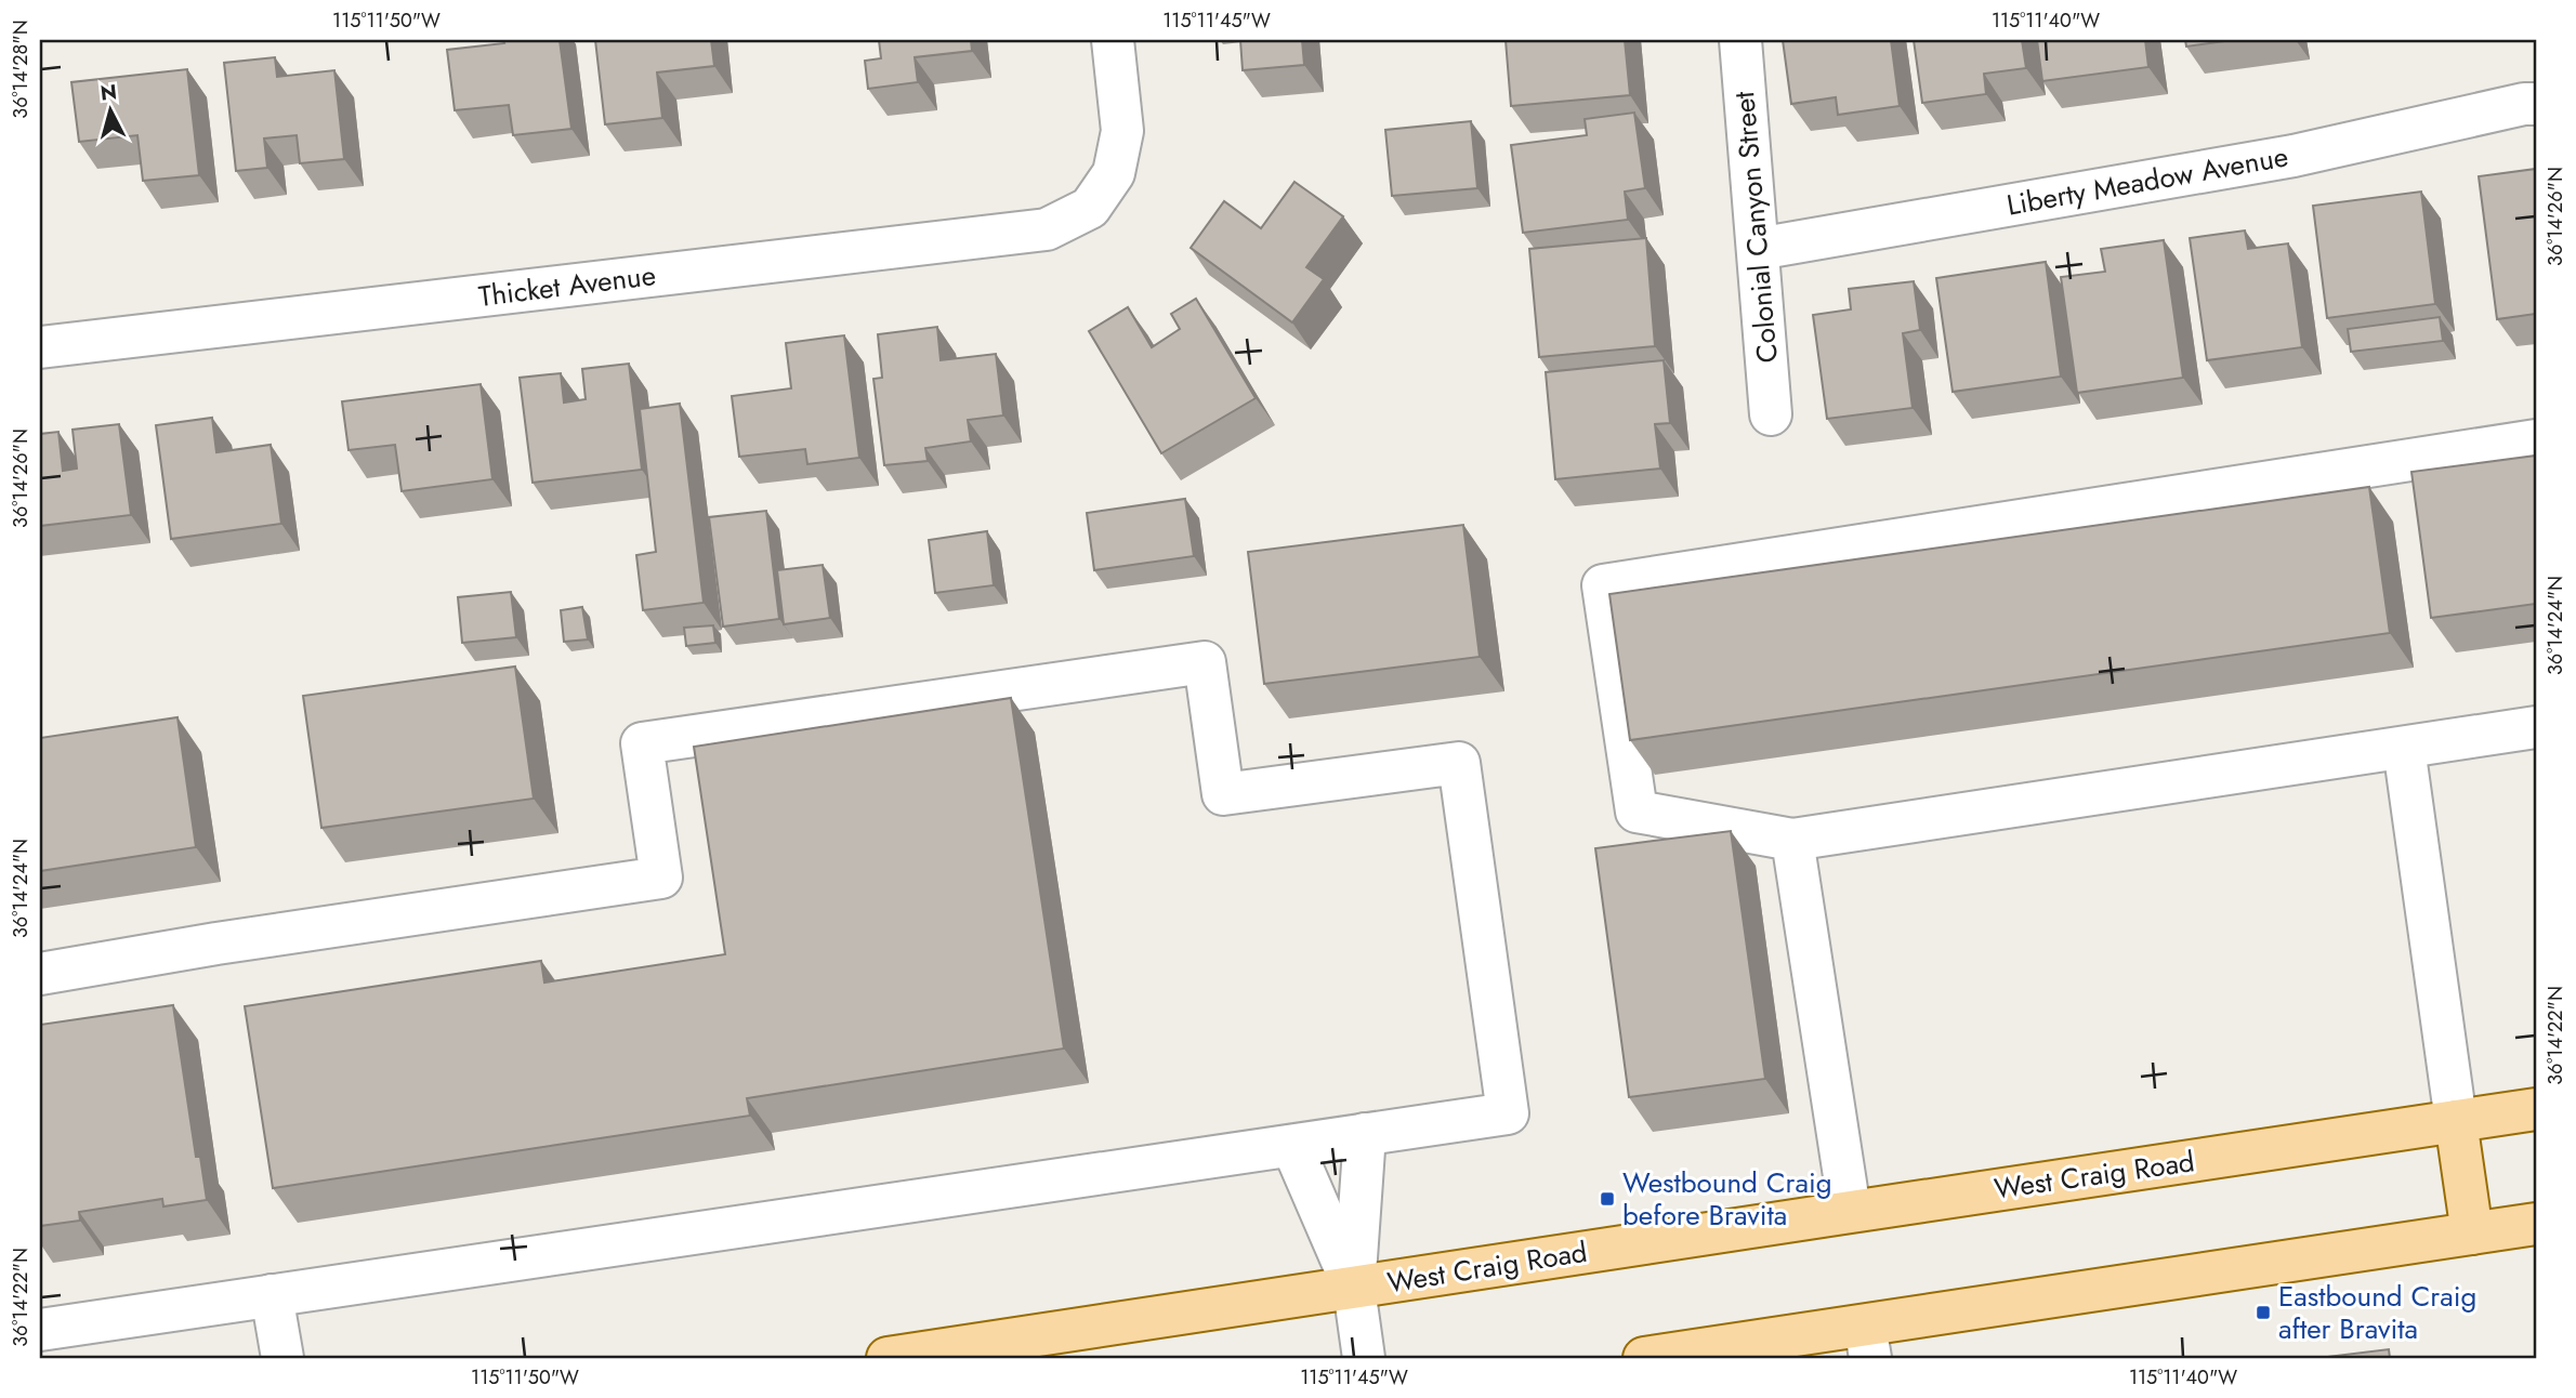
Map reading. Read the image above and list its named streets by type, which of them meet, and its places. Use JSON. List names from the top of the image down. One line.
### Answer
{"streets":{"main road":["West Craig Road"],"street":["Liberty Meadow Avenue","Colonial Canyon Street","Thicket Avenue"]},"crossings":[["Liberty Meadow Avenue","Colonial Canyon Street"]],"places":{"transit":["Westbound Craig before Bravita","Eastbound Craig after Bravita"]},"north":"top","coordinates":["115°11'50\"W","115°11'45\"W","115°11'40\"W","36°14'28\"N","36°14'26\"N","36°14'24\"N","36°14'22\"N"]}
